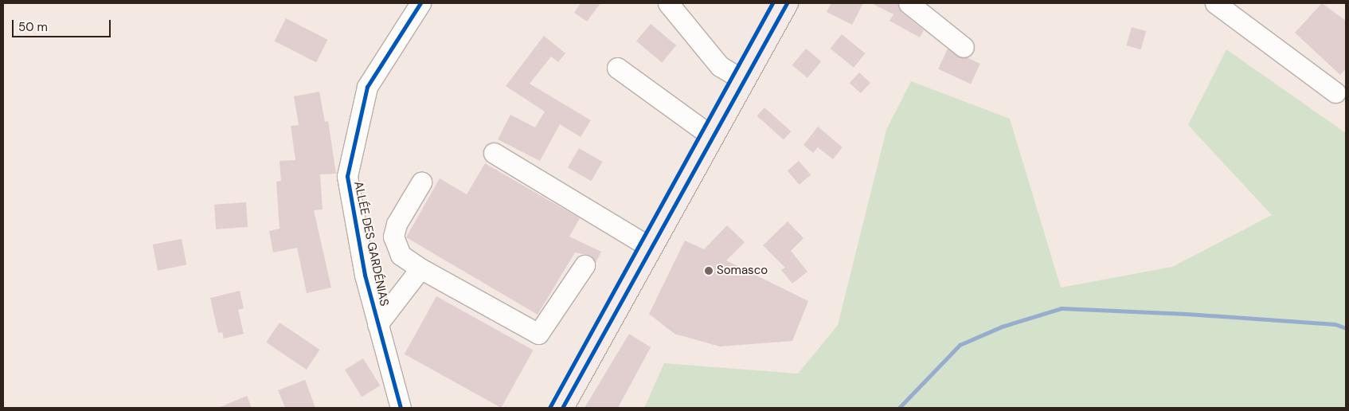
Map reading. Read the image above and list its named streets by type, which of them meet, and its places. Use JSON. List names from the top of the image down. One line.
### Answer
{"streets":{"street":["ALLÉE DES GARDÉNIAS"]},"places":["Somasco"],"scale_bar":"50 m"}
